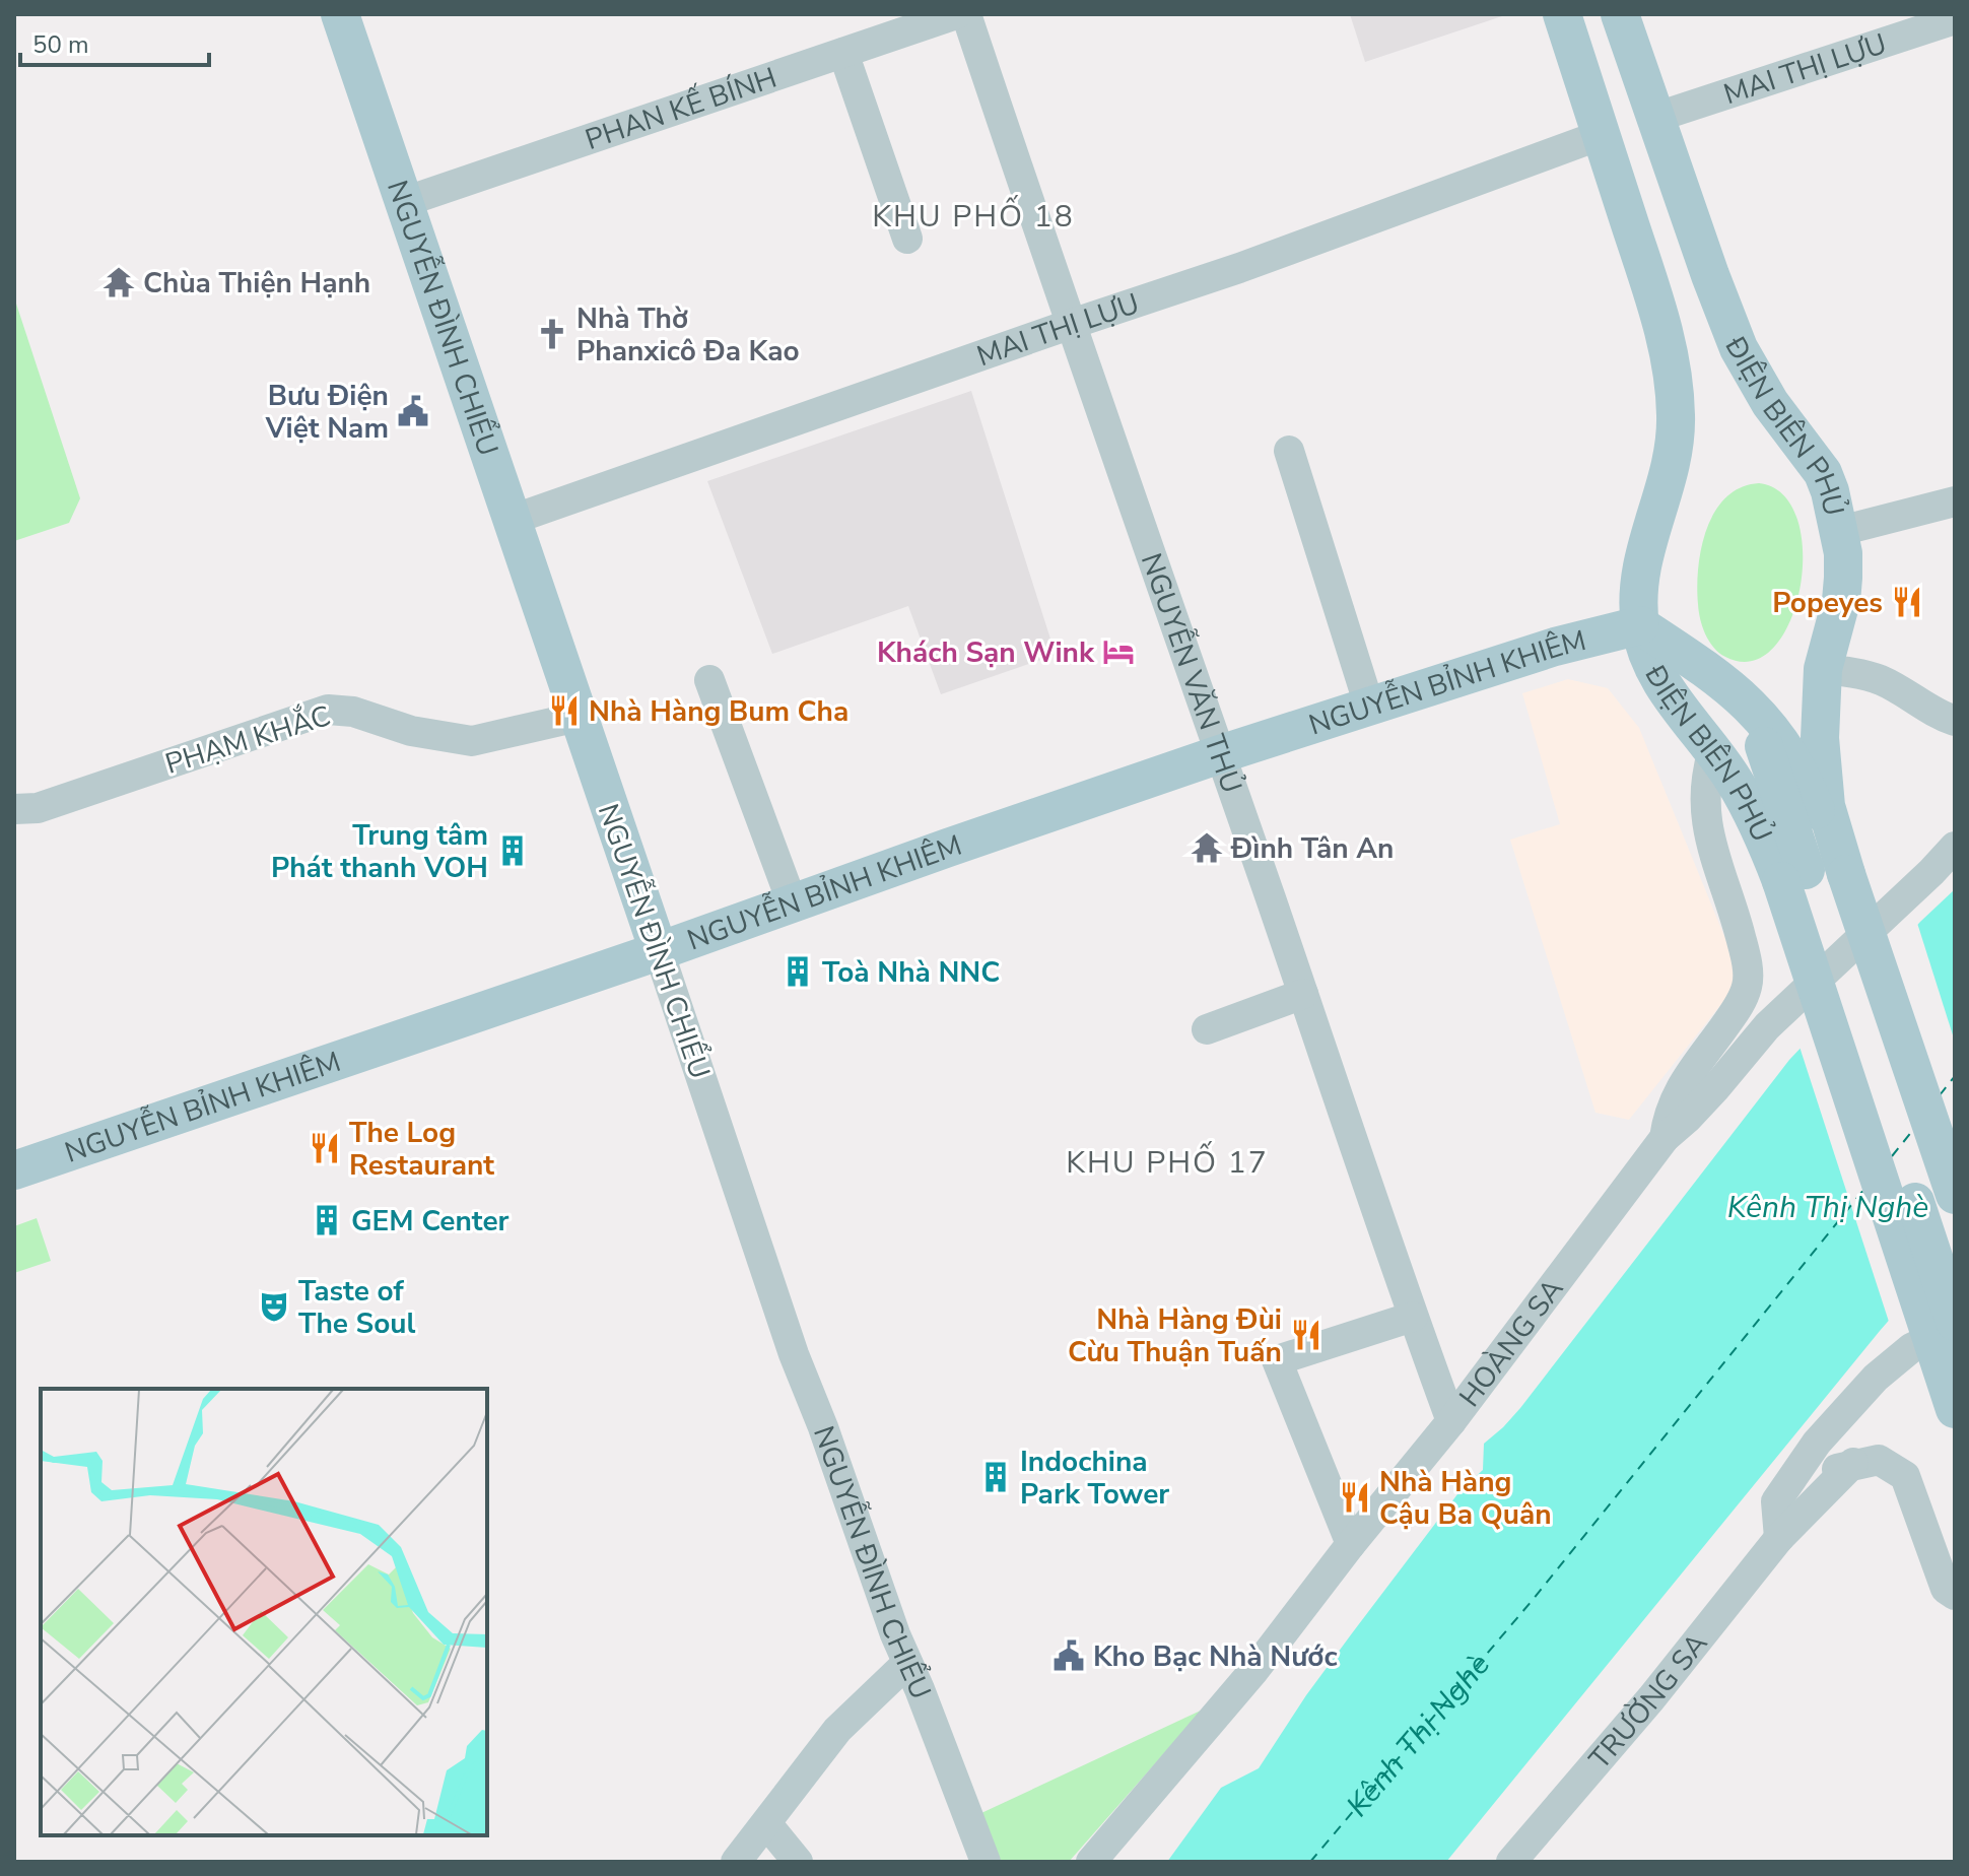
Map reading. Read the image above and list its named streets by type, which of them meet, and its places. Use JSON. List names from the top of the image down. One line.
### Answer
{"streets":{"main road":["NGUYỄN ĐÌNH CHIỂU","ÐIỆN BIÊN PHỦ","NGUYỄN BỈNH KHIÊM","ĐIỆN BIÊN PHỦ"],"street":["MAI THỊ LỰU","PHAN KẾ BÍNH","NGUYỄN VĂN THỦ","PHẠM KHẮC","HOÀNG SA","TRƯỜNG SA"]},"crossings":[["MAI THỊ LỰU","NGUYỄN ĐÌNH CHIỂU"],["MAI THỊ LỰU","ÐIỆN BIÊN PHỦ"],["MAI THỊ LỰU","NGUYỄN VĂN THỦ"],["PHAN KẾ BÍNH","NGUYỄN ĐÌNH CHIỂU"],["NGUYỄN ĐÌNH CHIỂU","NGUYỄN BỈNH KHIÊM"],["NGUYỄN ĐÌNH CHIỂU","PHẠM KHẮC"],["ÐIỆN BIÊN PHỦ","ĐIỆN BIÊN PHỦ"],["NGUYỄN VĂN THỦ","NGUYỄN BỈNH KHIÊM"],["NGUYỄN VĂN THỦ","HOÀNG SA"],["NGUYỄN BỈNH KHIÊM","ĐIỆN BIÊN PHỦ"]],"districts":["KHU PHỐ 18","KHU PHỐ 17"],"water":["Kênh Thị Nghè"],"places":{"temple":["Chùa Thiện Hạnh","Đình Tân An"],"church":["Nhà Thờ Phanxicô Đa Kao"],"public building":["Bưu Điện Việt Nam","Kho Bạc Nhà Nước"],"restaurant":["Popeyes","Nhà Hàng Bum Cha","The Log Restaurant","Nhà Hàng Đùi Cừu Thuận Tuấn","Nhà Hàng Cậu Ba Quân"],"hotel":["Khách Sạn Wink"],"building":["Trung tâm Phát thanh VOH","Toà Nhà NNC","GEM Center","Indochina Park Tower"],"theatre":["Taste of The Soul"]},"scale_bar":"50 m"}
